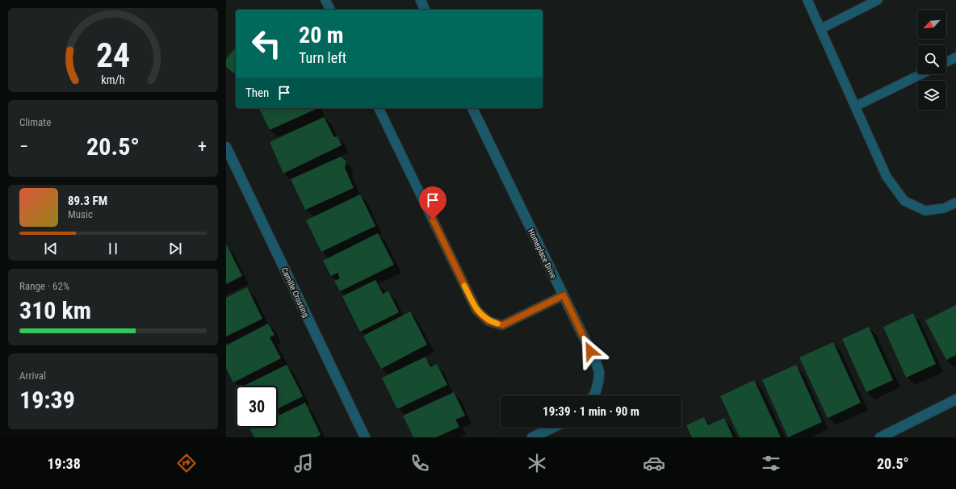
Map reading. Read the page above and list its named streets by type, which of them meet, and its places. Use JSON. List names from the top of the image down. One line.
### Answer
{"streets":{"street":["Homeplace Drive","Camille Crossing"]},"north":"bottom left","page":{"turn":["20 m","Turn left"],"then":"Then","tile":["Climate",["Range · 62%","310 km"],["Arrival","19:39"]],"heat":["−","20.5°","+"],"song":["89.3 FM","Music"],"limit":"30","trip":"19:39 · 1 min · 90 m","tabs":["19:38","20.5°"],"gauge":["24","km/h"]}}
